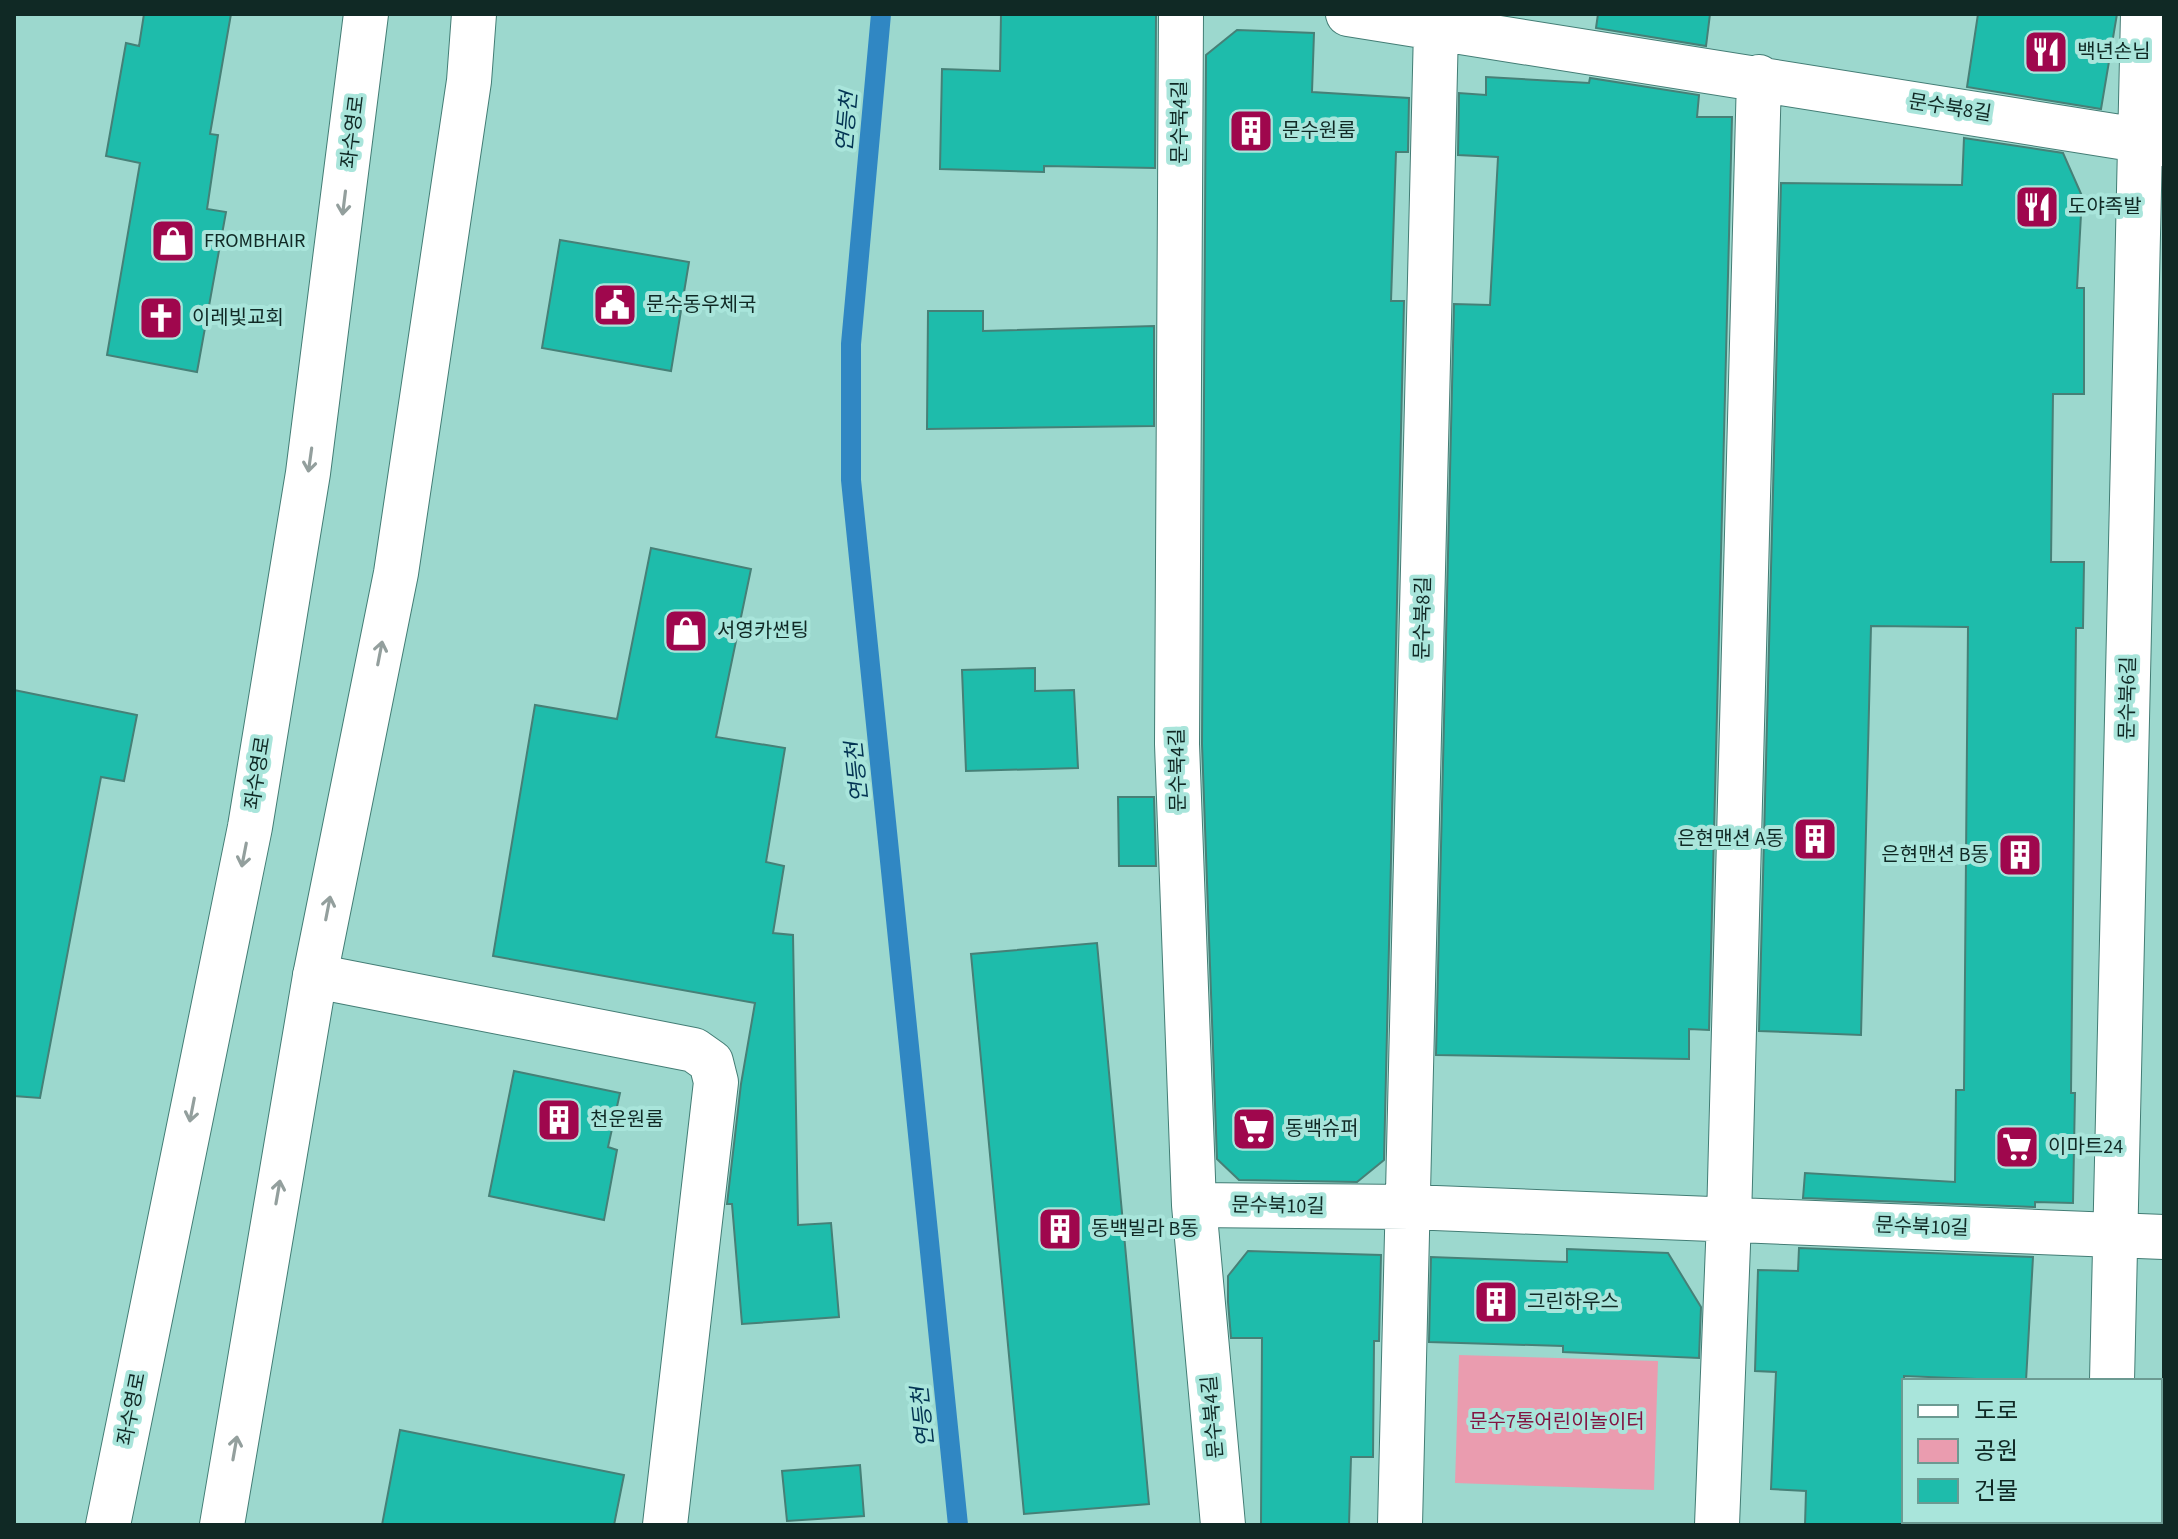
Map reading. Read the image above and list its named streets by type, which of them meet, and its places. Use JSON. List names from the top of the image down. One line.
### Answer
{"streets":{"street":["문수북8길","문수북4길","좌수영로","문수북6길","문수북10길"]},"crossings":[["문수북8길","문수북6길"],["문수북8길","문수북10길"],["문수북4길","문수북10길"],["문수북6길","문수북10길"]],"water":["연등천"],"parks":["문수7통어린이놀이터"],"places":{"restaurant":["백년손님","도야족발"],"building":["문수원룸","은현맨션 A동","은현맨션 B동","천운원룸","동백빌라 B동","그린하우스"],"shop":["FROMBHAIR","서영카썬팅"],"public building":["문수동우체국"],"church":["이레빛교회"],"supermarket":["동백슈퍼","이마트24"]},"legend":["도로","공원","건물"]}
